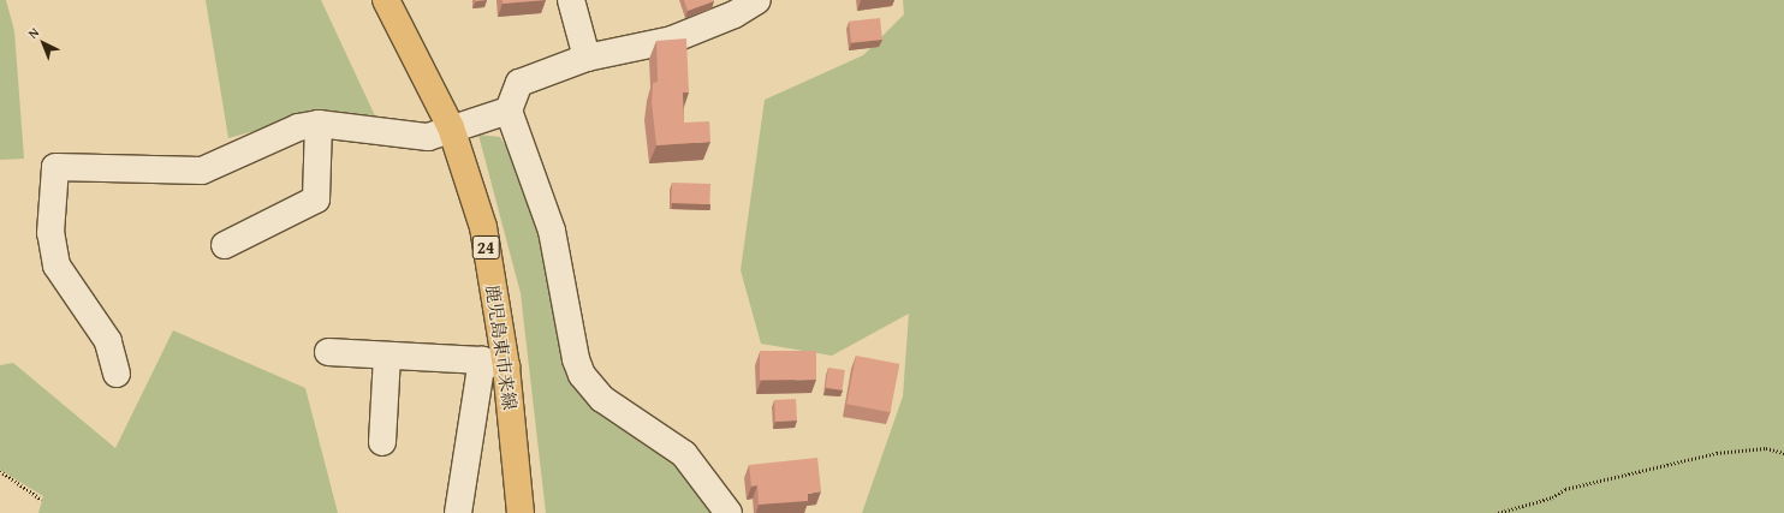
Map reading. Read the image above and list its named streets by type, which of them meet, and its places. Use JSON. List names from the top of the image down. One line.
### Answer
{"streets":{"main road":["24","鹿児島東市来線"]},"north":"top left"}
